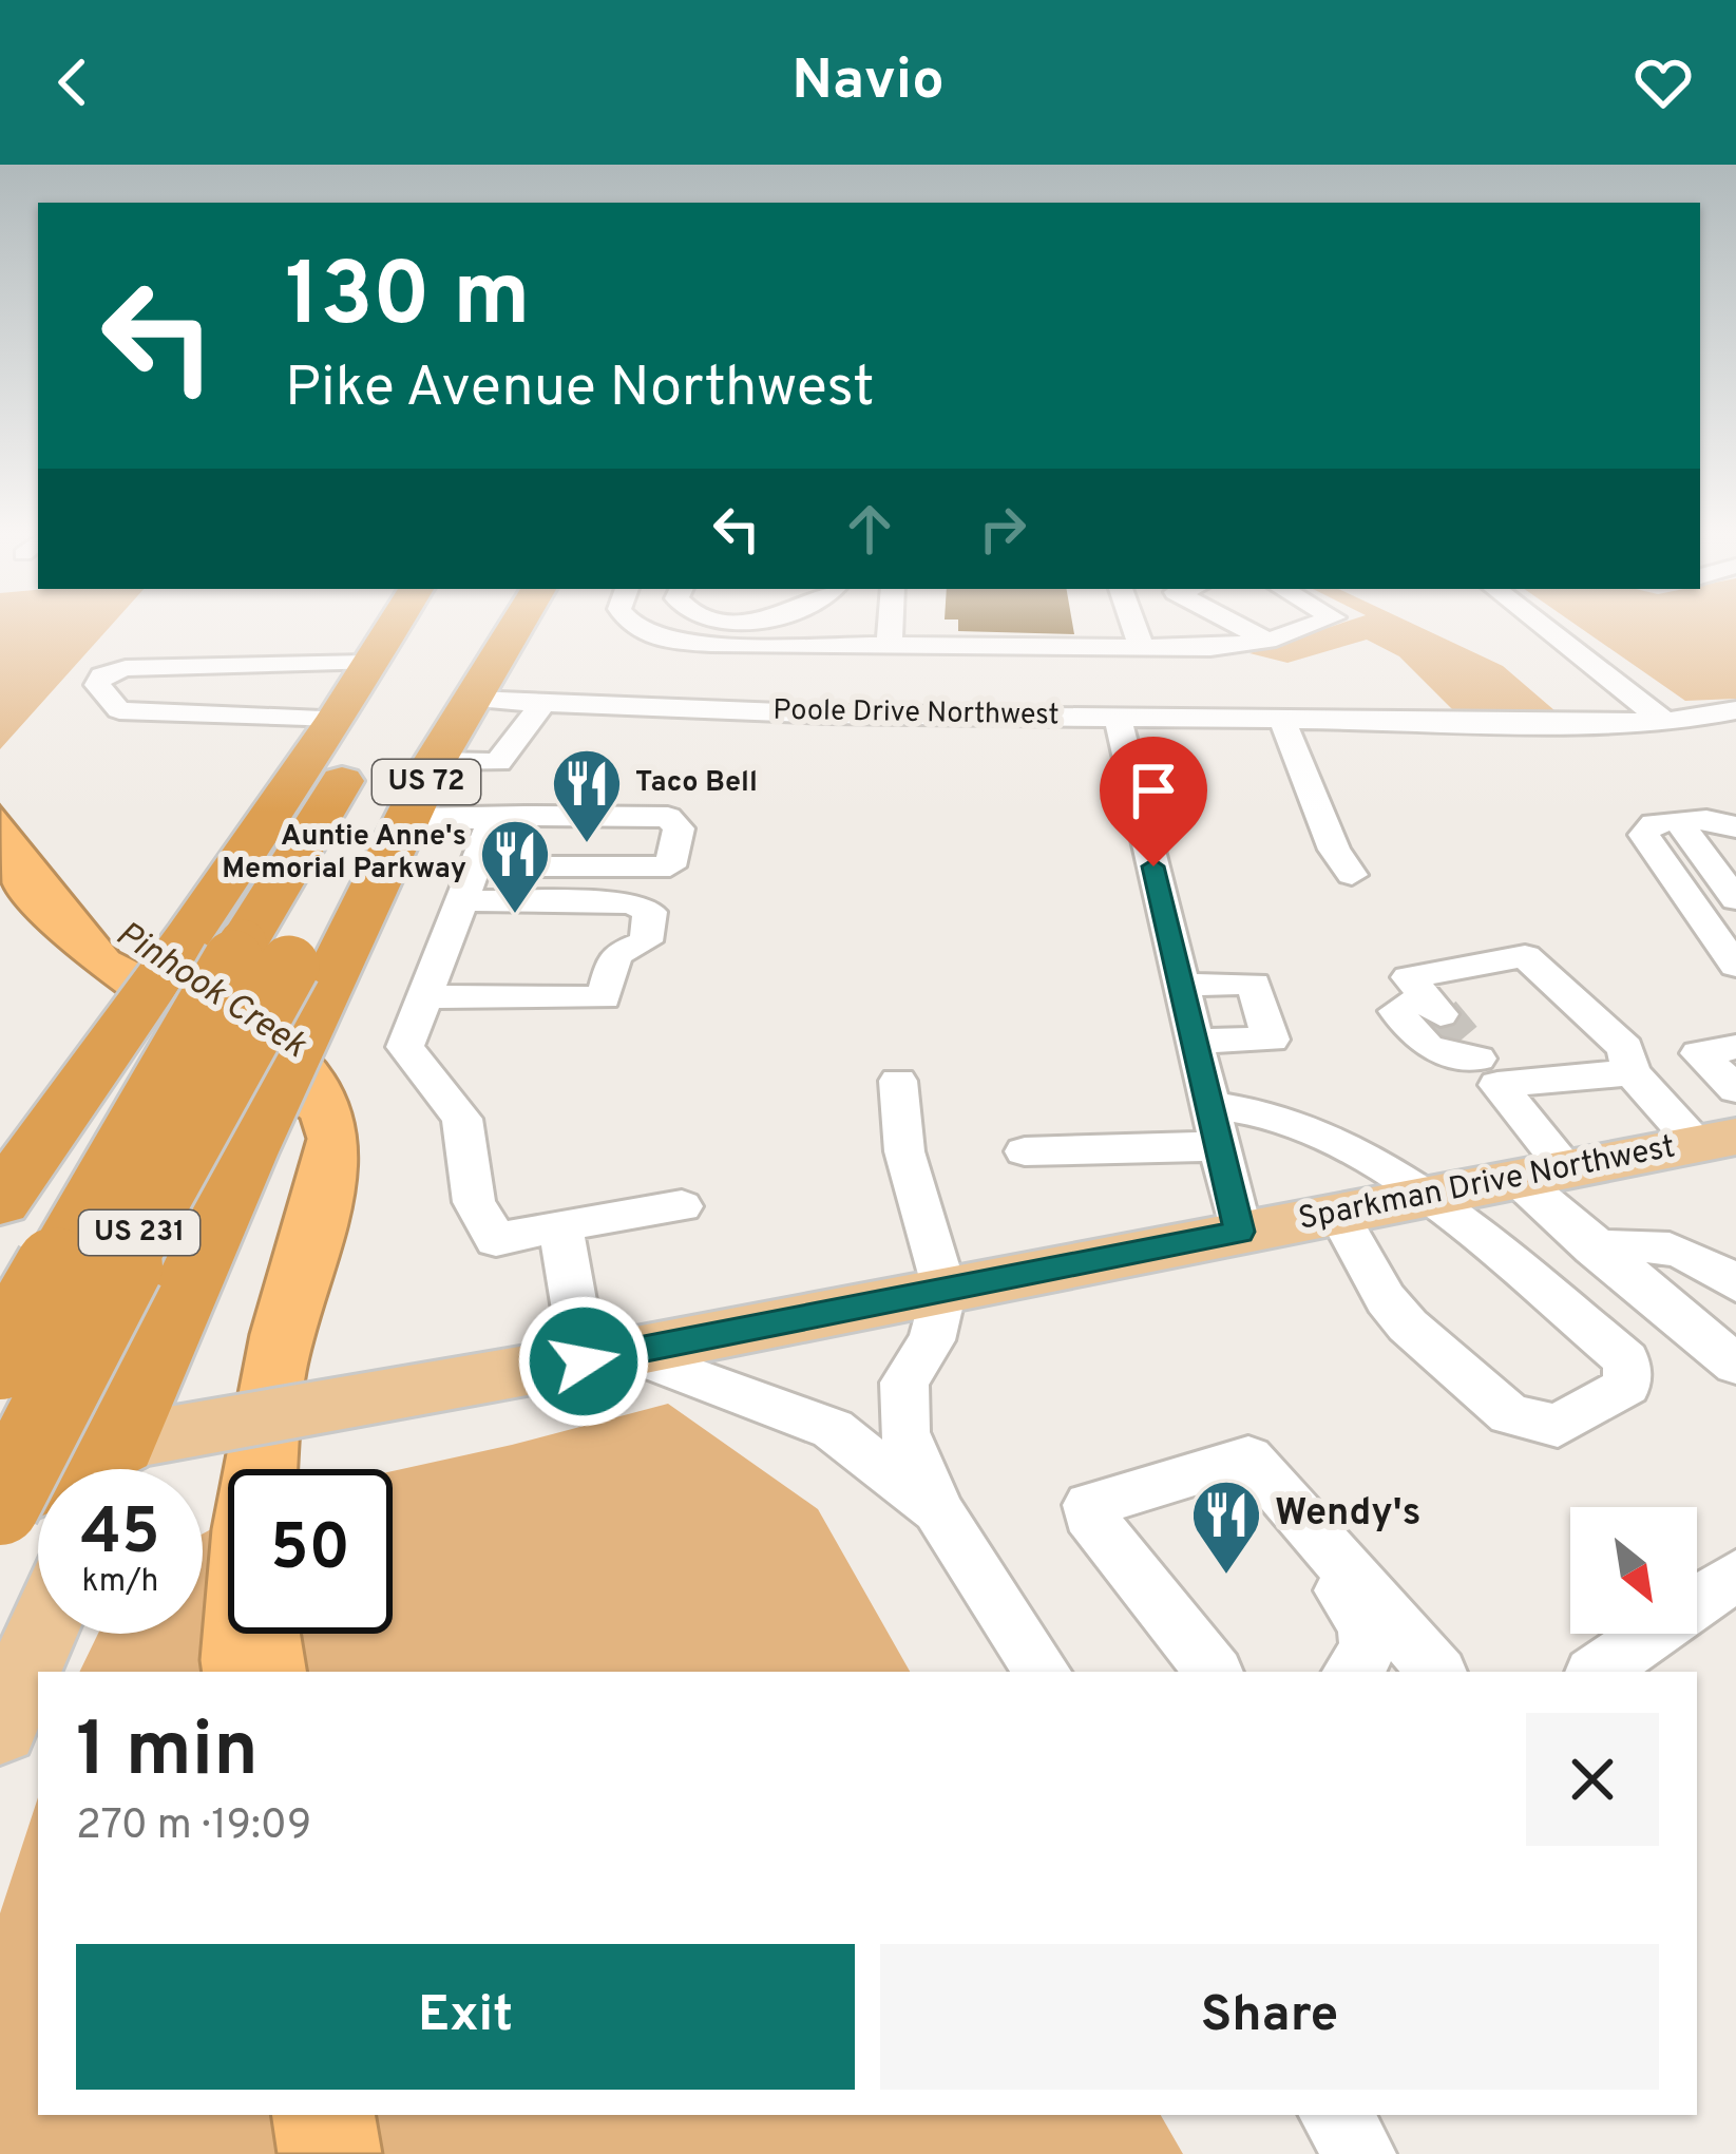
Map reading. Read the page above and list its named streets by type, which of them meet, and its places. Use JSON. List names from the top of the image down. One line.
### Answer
{"streets":{"highway":["US 72","Sparkman Drive Northwest","US 231"],"street":["Poole Drive Northwest"]},"crossings":[["Poole Drive Northwest","US 72"],["US 72","Sparkman Drive Northwest"],["US 72","US 231"],["Sparkman Drive Northwest","US 231"]],"water":["Pinhook Creek"],"places":{"restaurant":["Taco Bell","Auntie Anne's Memorial Parkway","Wendy's"]},"north":"bottom right","page":{"header":"Navio","turn":["130 m","Pike Avenue Northwest"],"speed":"45 km/h","limit":"50","heading":["1 min","270 m · 19:09"],"buttons":["Exit","Share"]}}
